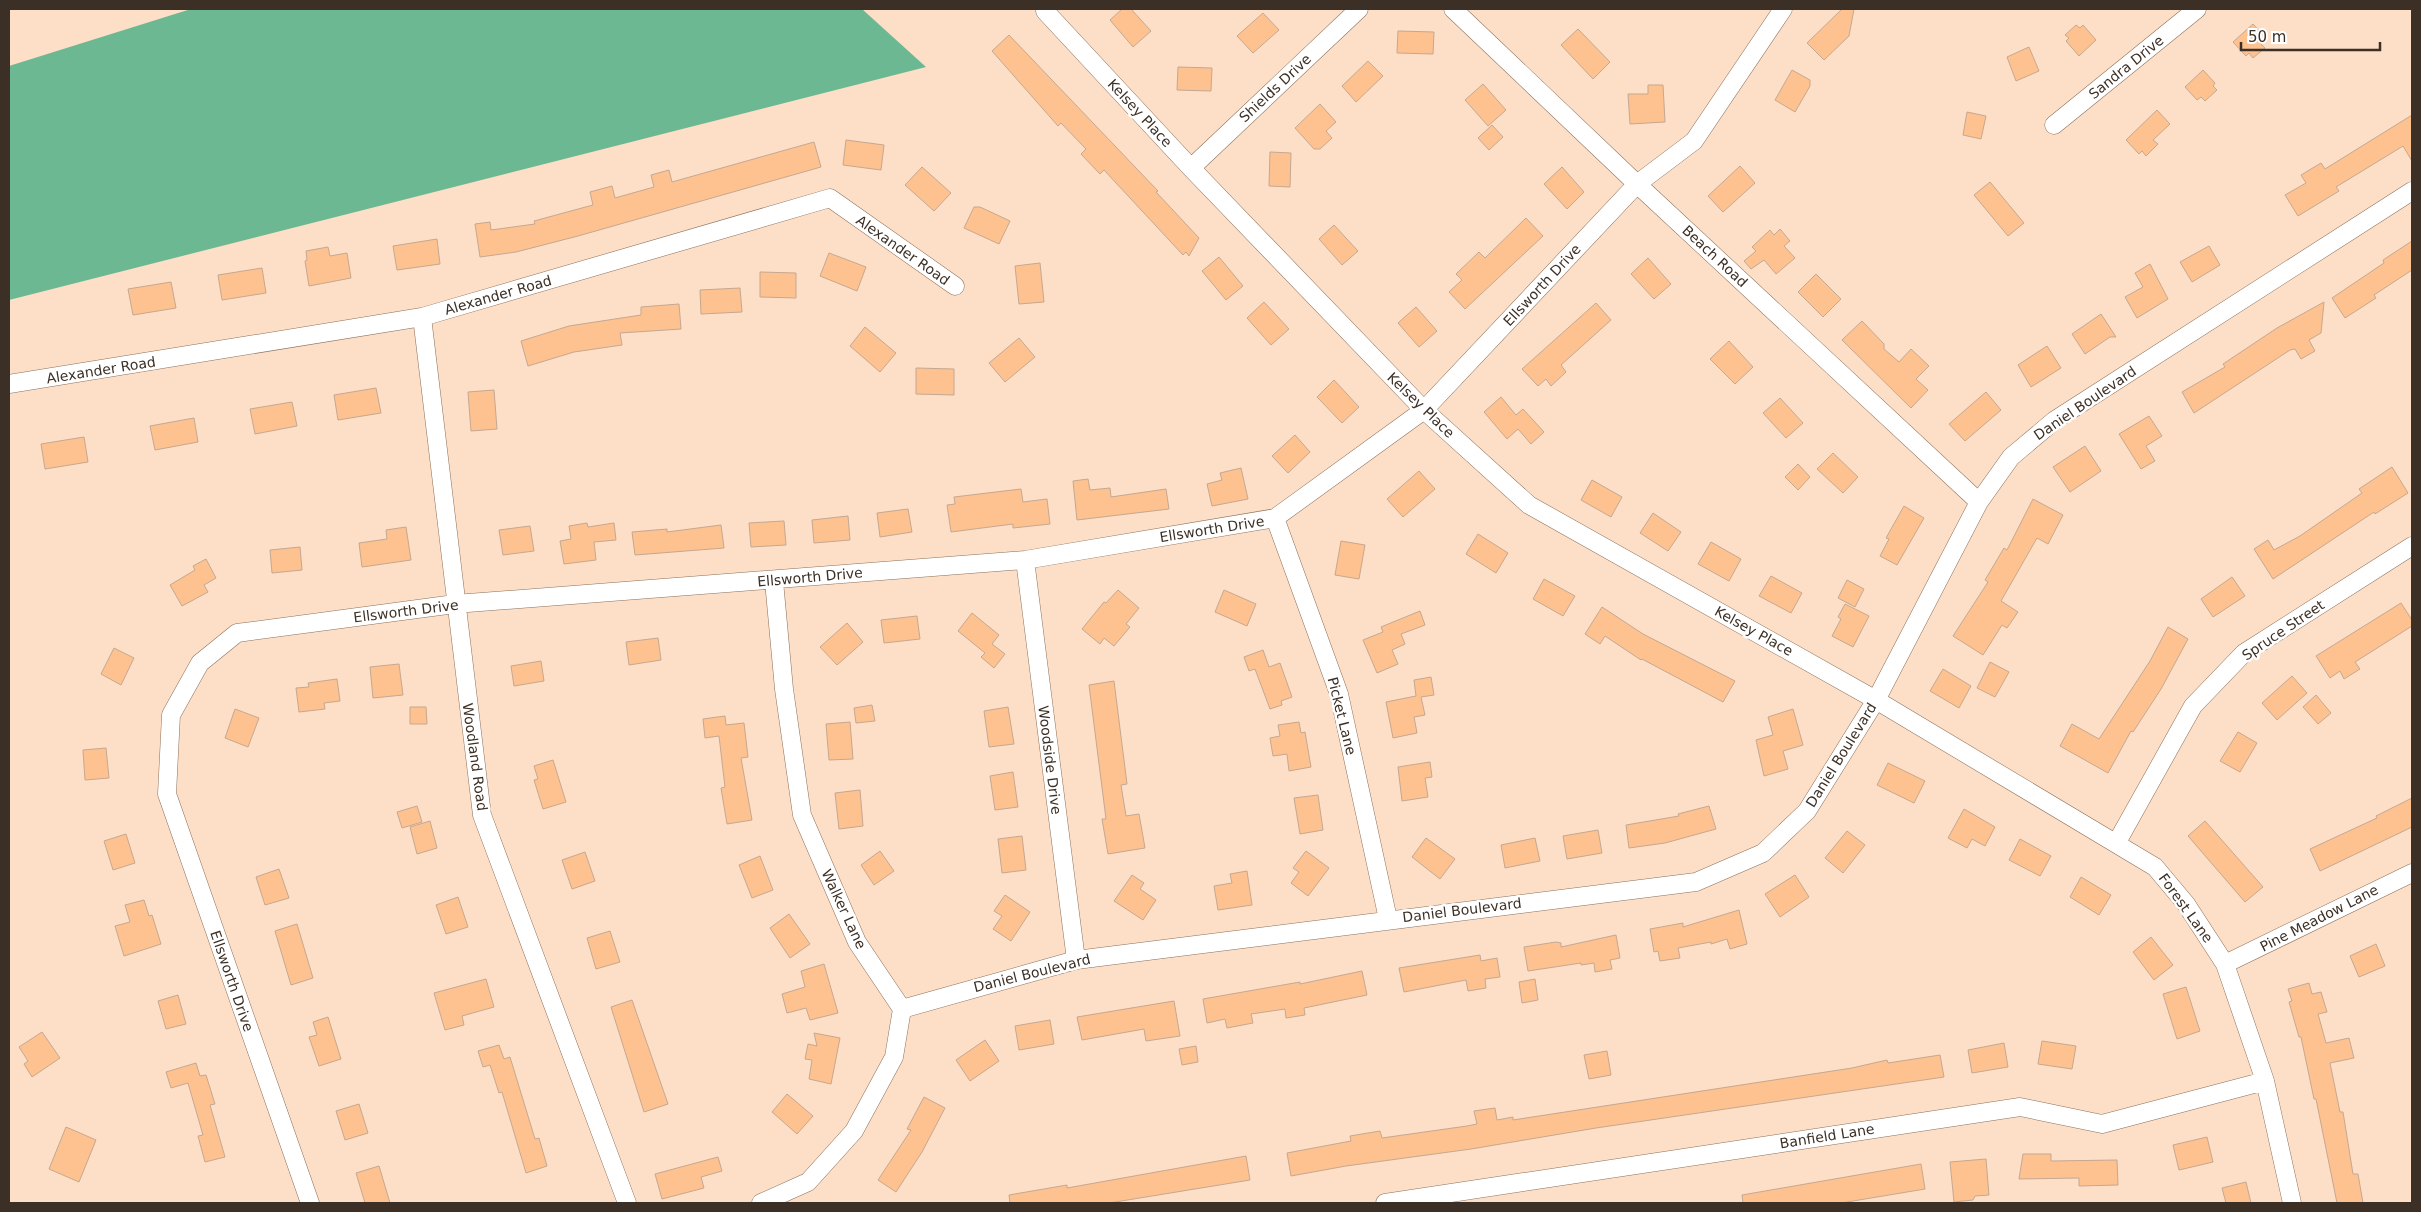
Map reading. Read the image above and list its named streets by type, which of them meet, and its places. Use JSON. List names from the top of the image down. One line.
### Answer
{"streets":{"street":["Sandra Drive","Shields Drive","Kelsey Place","Alexander Road","Beach Road","Ellsworth Drive","Daniel Boulevard","Spruce Street","Picket Lane","Woodland Road","Woodside Drive","Forest Lane","Walker Lane","Pine Meadow Lane","Banfield Lane"]},"crossings":[["Shields Drive","Kelsey Place"],["Kelsey Place","Ellsworth Drive"],["Kelsey Place","Daniel Boulevard"],["Kelsey Place","Forest Lane"],["Alexander Road","Woodland Road"],["Beach Road","Ellsworth Drive"],["Beach Road","Daniel Boulevard"],["Ellsworth Drive","Picket Lane"],["Ellsworth Drive","Woodland Road"],["Ellsworth Drive","Woodside Drive"],["Ellsworth Drive","Walker Lane"],["Daniel Boulevard","Picket Lane"],["Daniel Boulevard","Woodside Drive"],["Daniel Boulevard","Forest Lane"],["Daniel Boulevard","Walker Lane"],["Spruce Street","Forest Lane"],["Forest Lane","Pine Meadow Lane"],["Forest Lane","Banfield Lane"]],"scale_bar":"50 m"}
